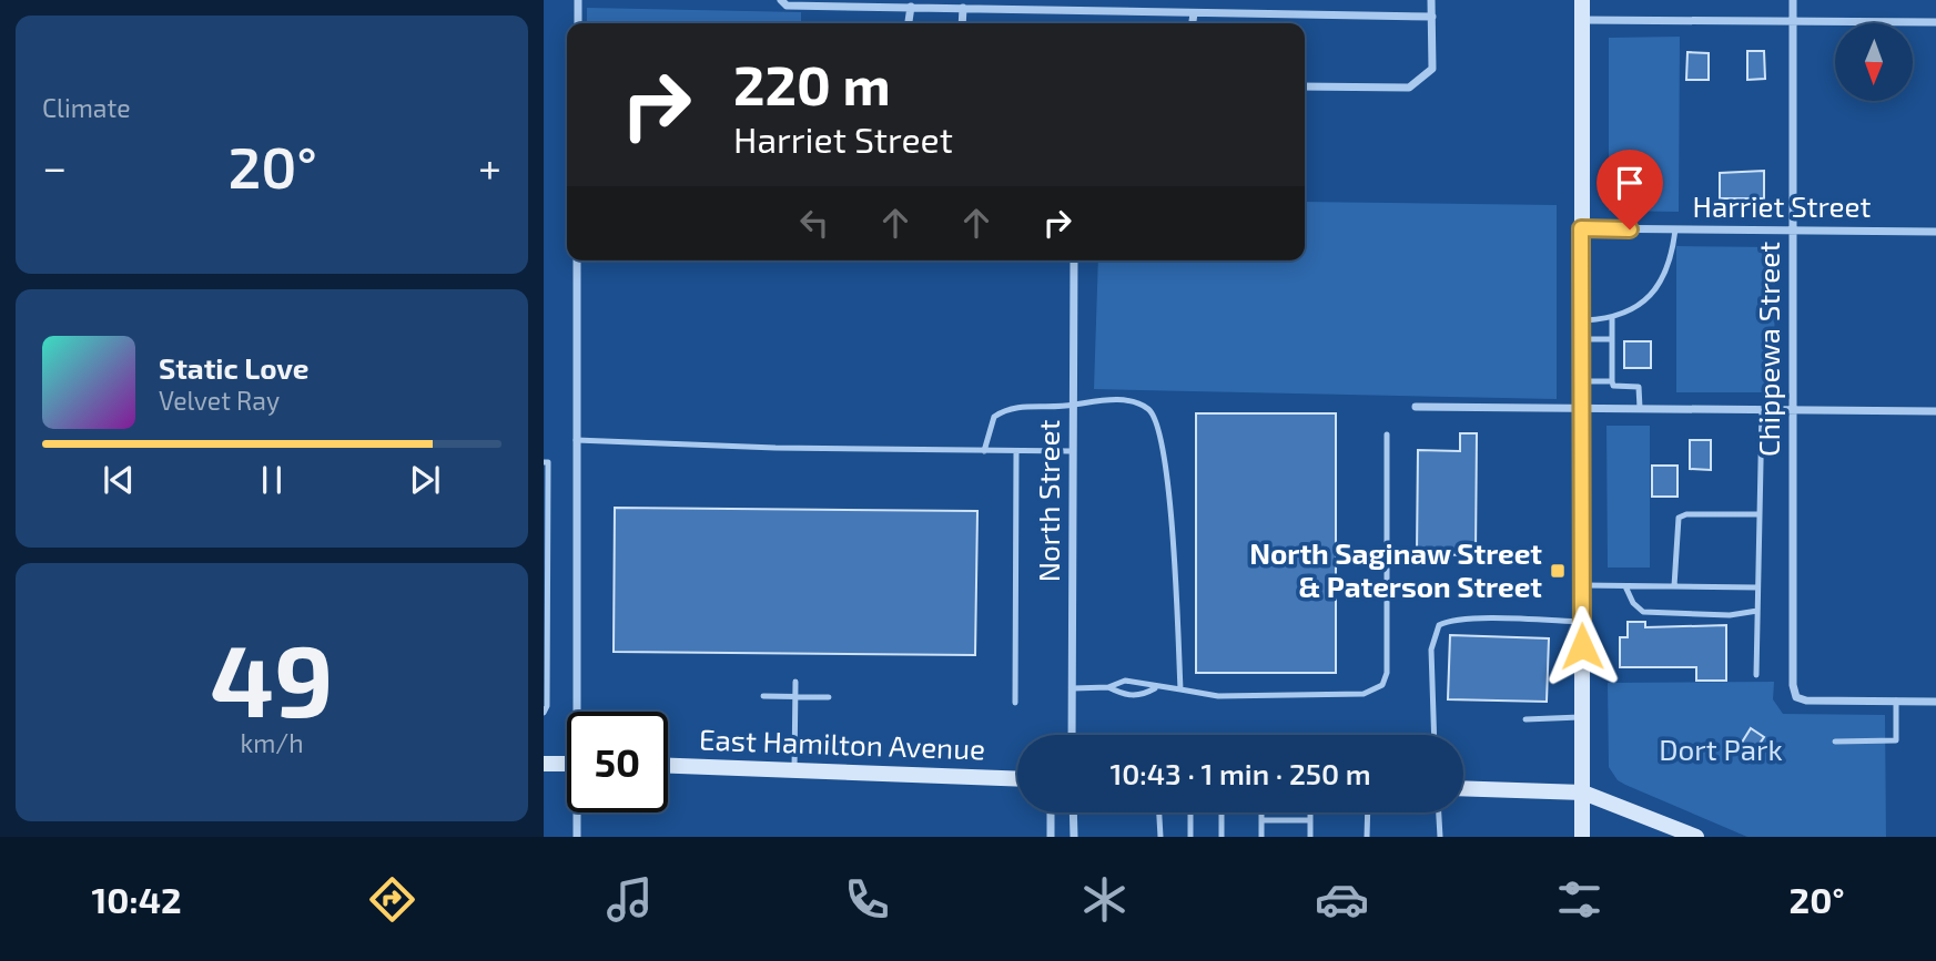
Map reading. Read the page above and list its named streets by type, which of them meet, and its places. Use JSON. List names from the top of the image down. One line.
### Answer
{"streets":{"main road":["East Hamilton Avenue"],"street":["Harriet Street","Chippewa Street","North Street"]},"crossings":[["Harriet Street","Chippewa Street"]],"parks":["Dort Park"],"places":{"transit":["North Saginaw Street & Paterson Street"]},"north":"bottom","page":{"tile":["Climate",["49","km/h"]],"turn":["220 m","Harriet Street"],"heat":["−","20°","+"],"song":["Static Love","Velvet Ray"],"limit":"50","trip":"10:43 · 1 min · 250 m","tabs":["10:42","20°"]}}
